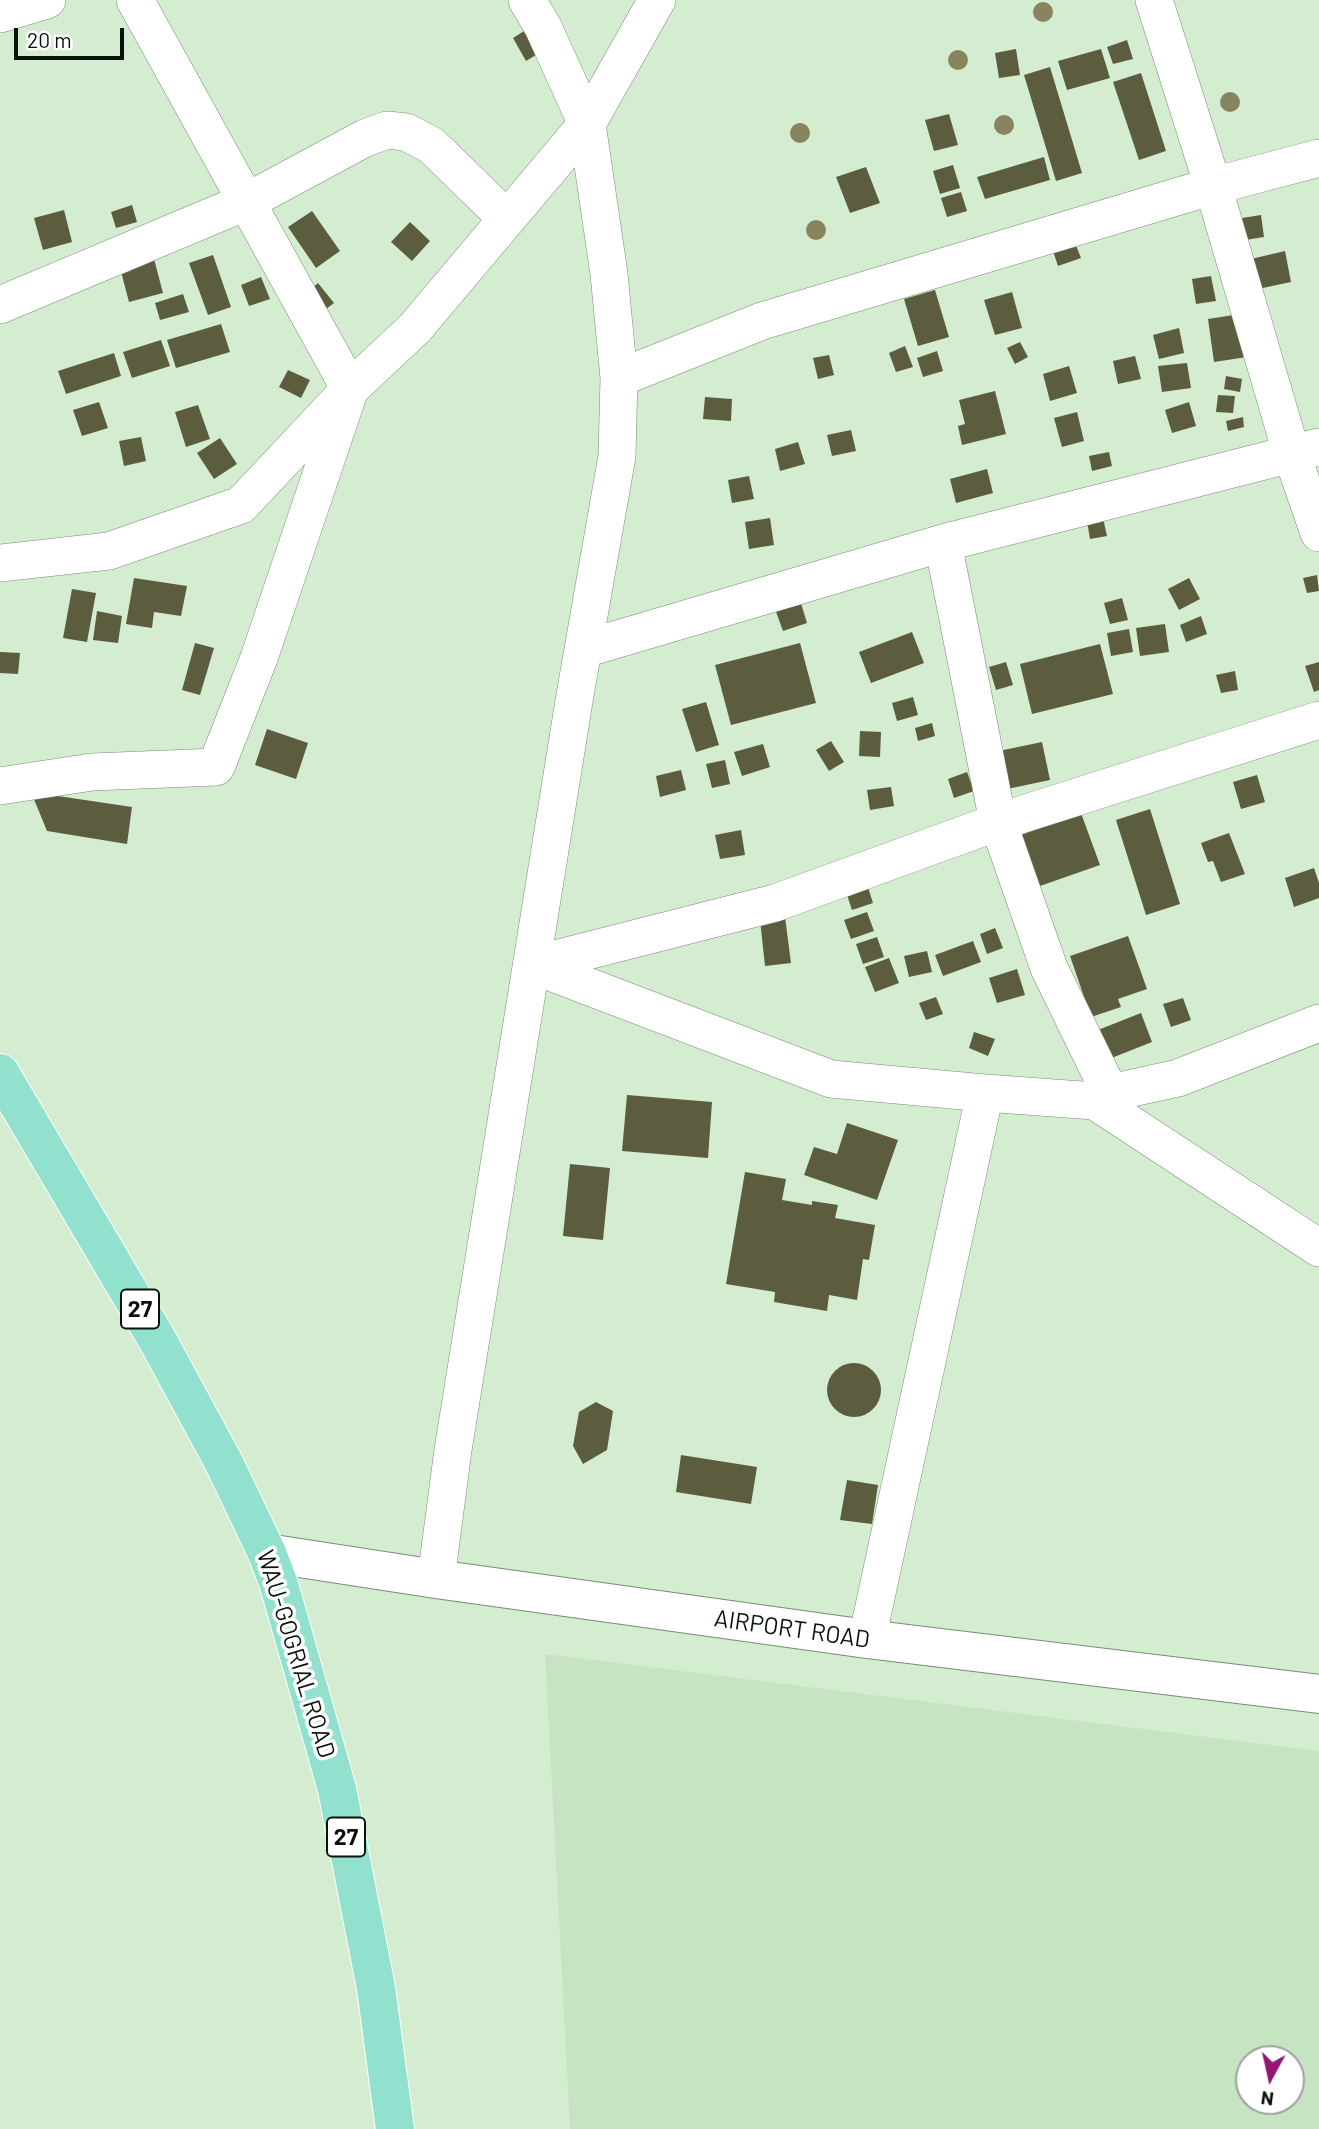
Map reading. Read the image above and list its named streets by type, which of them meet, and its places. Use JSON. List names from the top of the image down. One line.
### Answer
{"streets":{"main road":["27","WAU-GOGRIAL ROAD"],"street":["AIRPORT ROAD"]},"crossings":[["AIRPORT ROAD","WAU-GOGRIAL ROAD"]],"scale_bar":"20 m","north":"bottom"}
